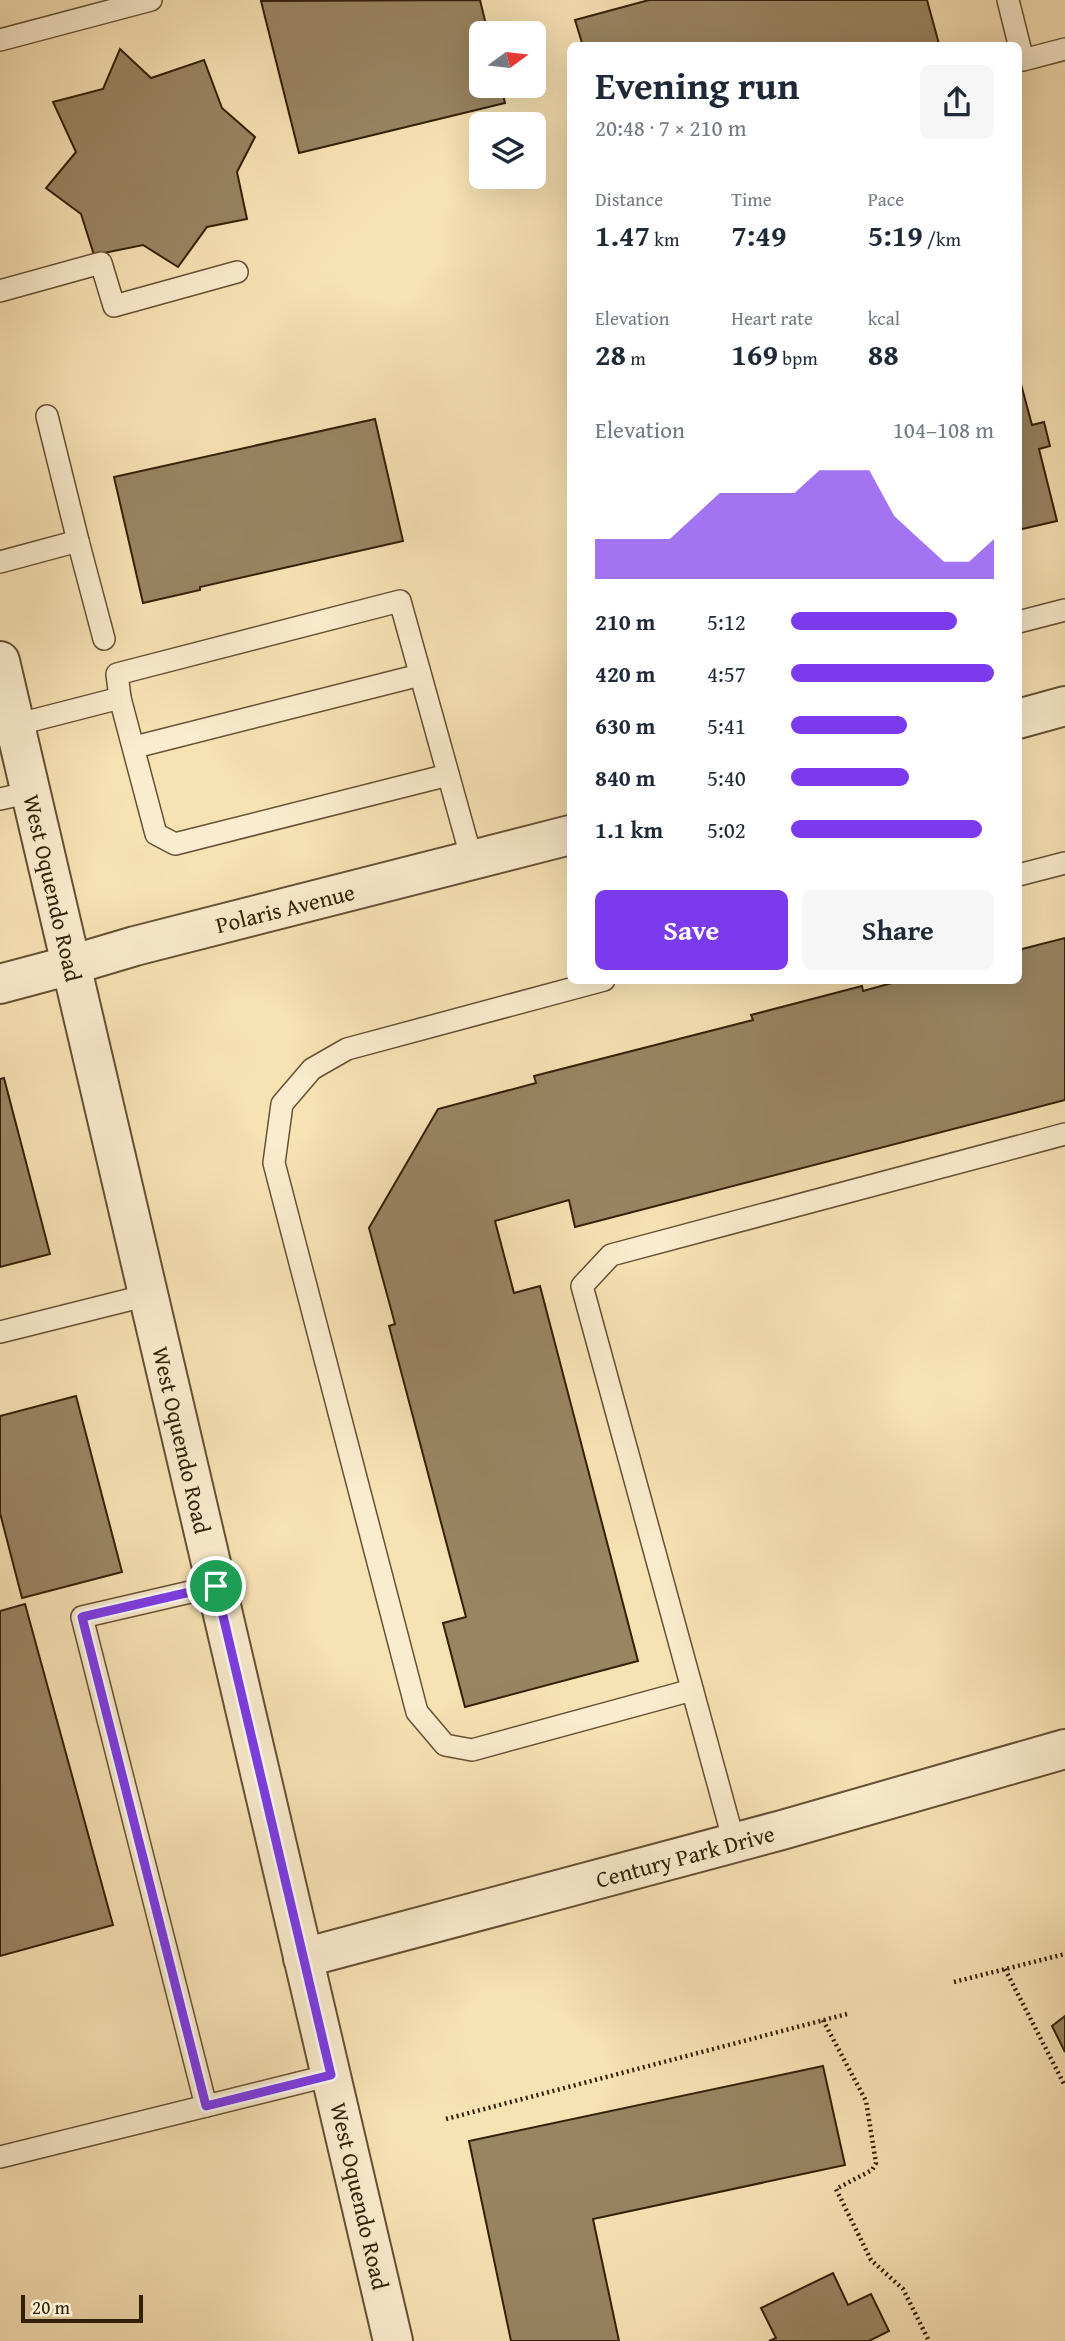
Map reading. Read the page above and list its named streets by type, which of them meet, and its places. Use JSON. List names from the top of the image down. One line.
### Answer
{"streets":{"street":["West Oquendo Road","Polaris Avenue","Century Park Drive"]},"crossings":[["West Oquendo Road","Polaris Avenue"],["West Oquendo Road","Century Park Drive"]],"scale_bar":"20 m","north":"right","page":{"heading":["Evening run","20:48 · 7 × 210 m"],"stats":[["Distance","1.47 km"],["Time","7:49"],["Pace","5:19 /km"],["Elevation","28 m"],["Heart rate","169 bpm"],["kcal","88"]],"chart":["Elevation","104–108 m"],"list":[{"name":"210 m","note":"5:12"},{"name":"420 m","note":"4:57"},{"name":"630 m","note":"5:41"},{"name":"840 m","note":"5:40"},{"name":"1.1 km","note":"5:02"}],"buttons":["Save","Share"],"scale":"20 m"}}
